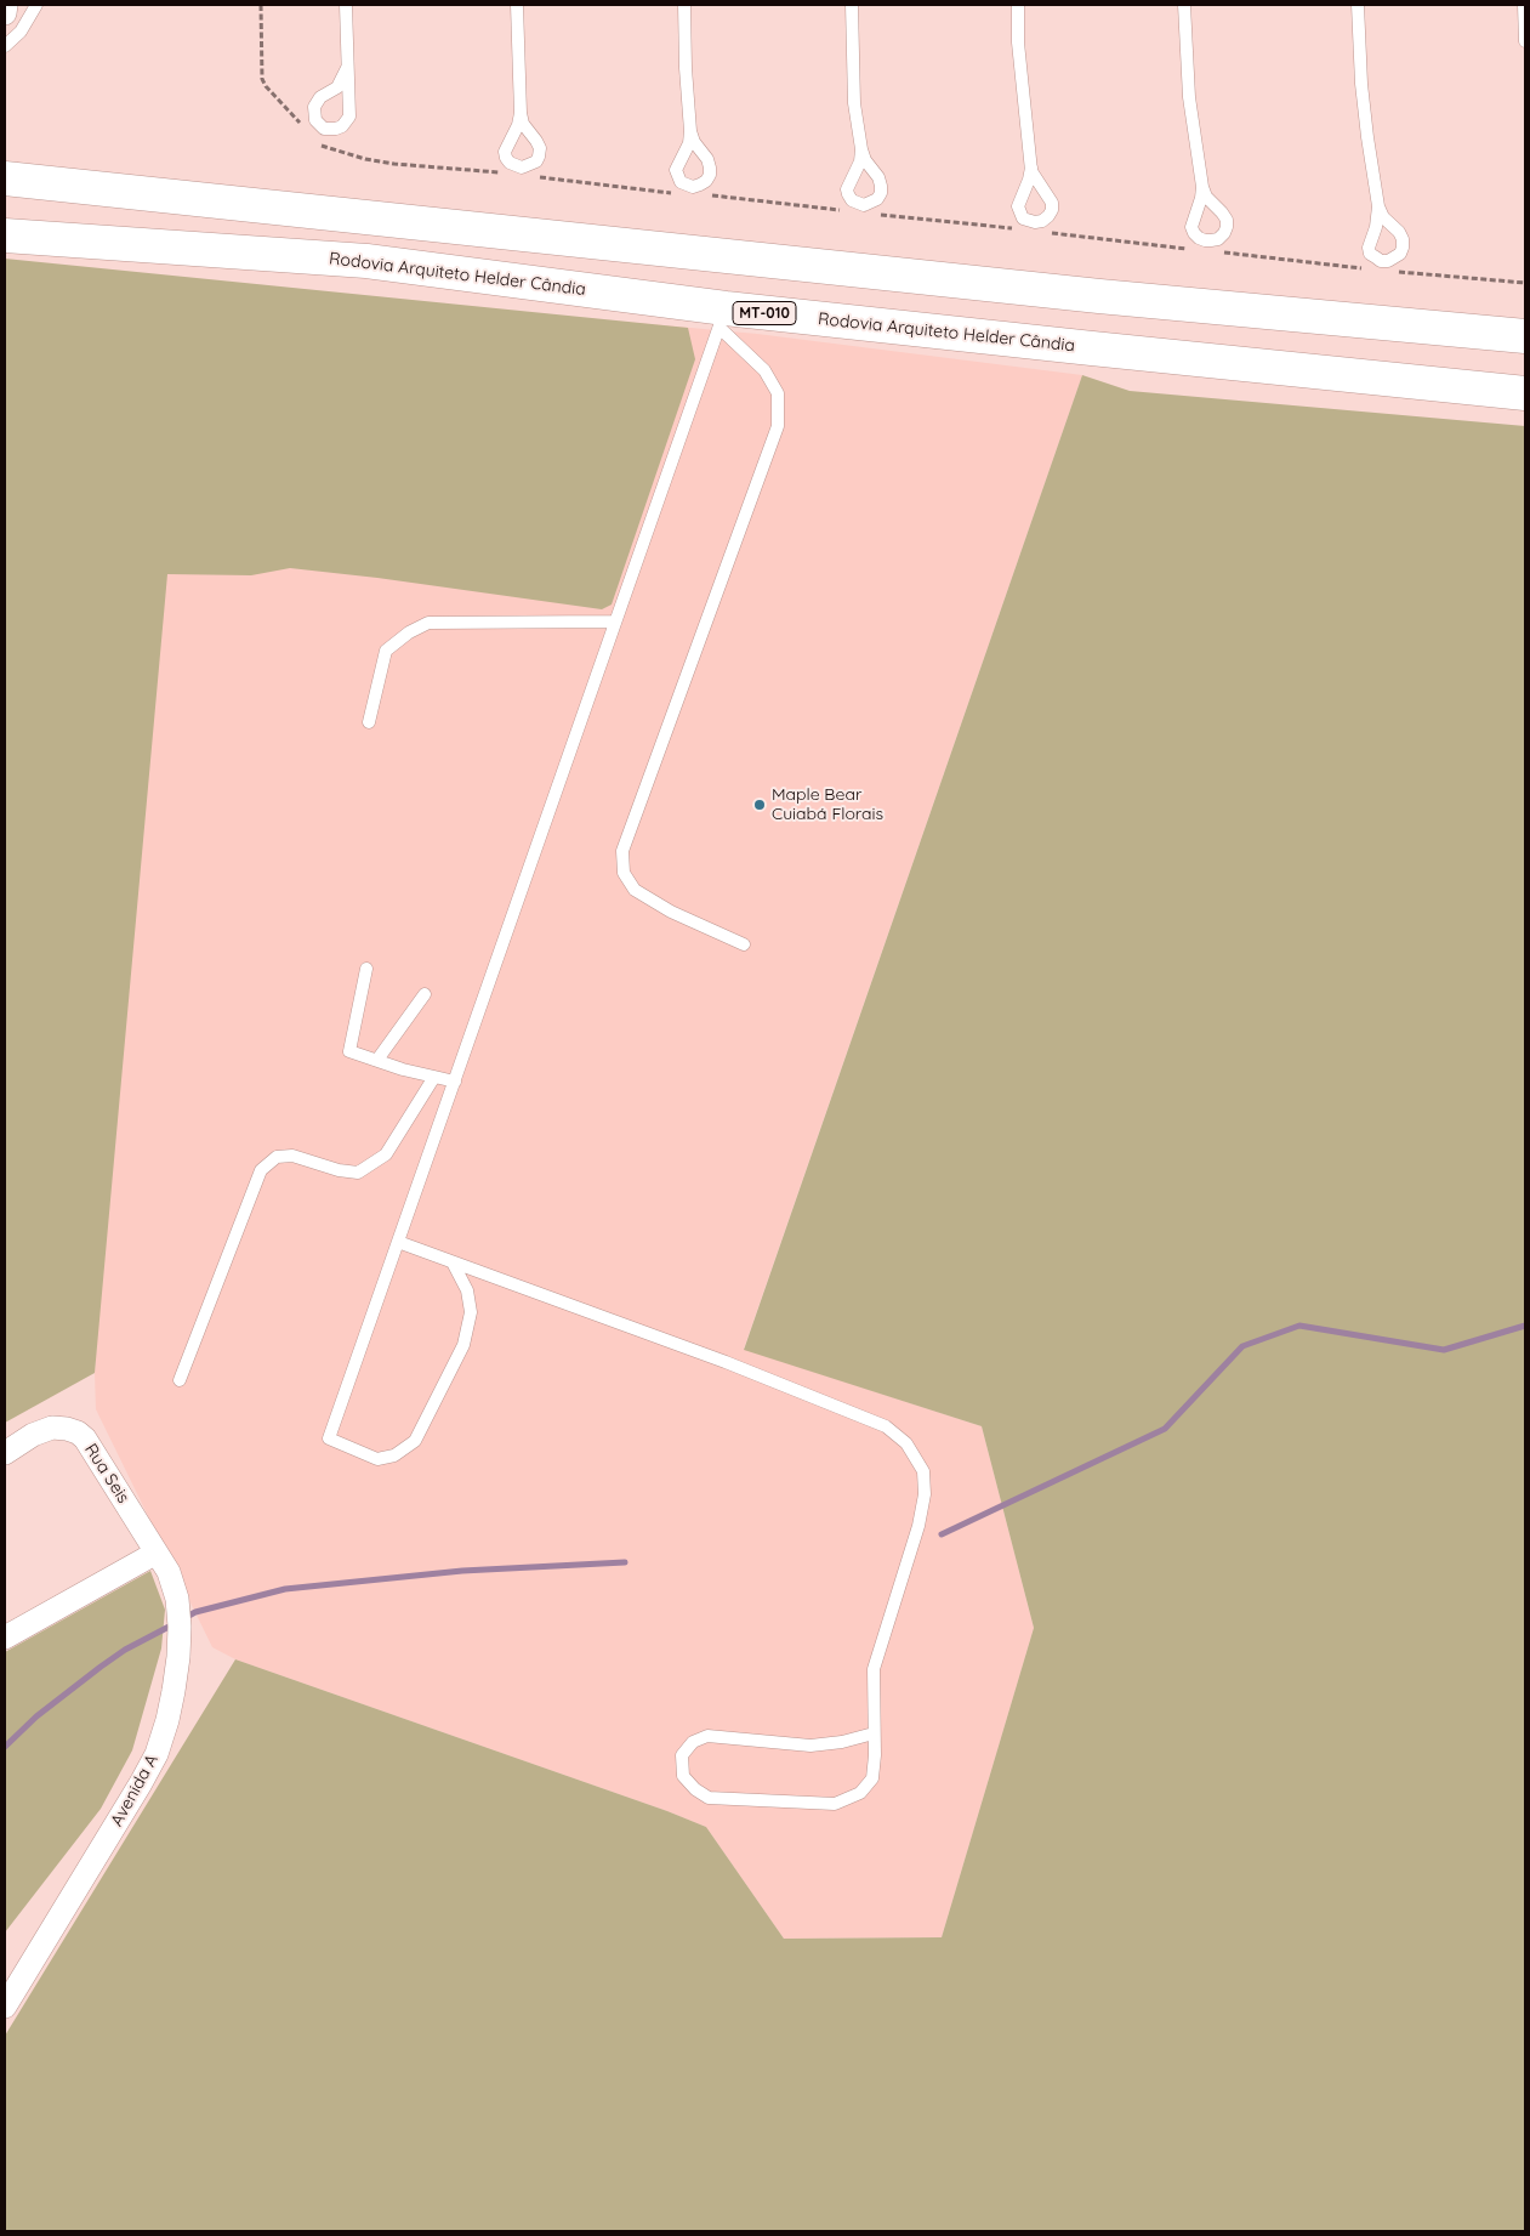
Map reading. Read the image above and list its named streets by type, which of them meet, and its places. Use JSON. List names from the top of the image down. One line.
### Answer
{"streets":{"main road":["Rodovia Arquiteto Helder Cândia","MT-010"],"street":["Rua Seis","Avenida A"]},"crossings":[["Rua Seis","Avenida A"]],"places":["Maple Bear Cuiabá Florais"]}
